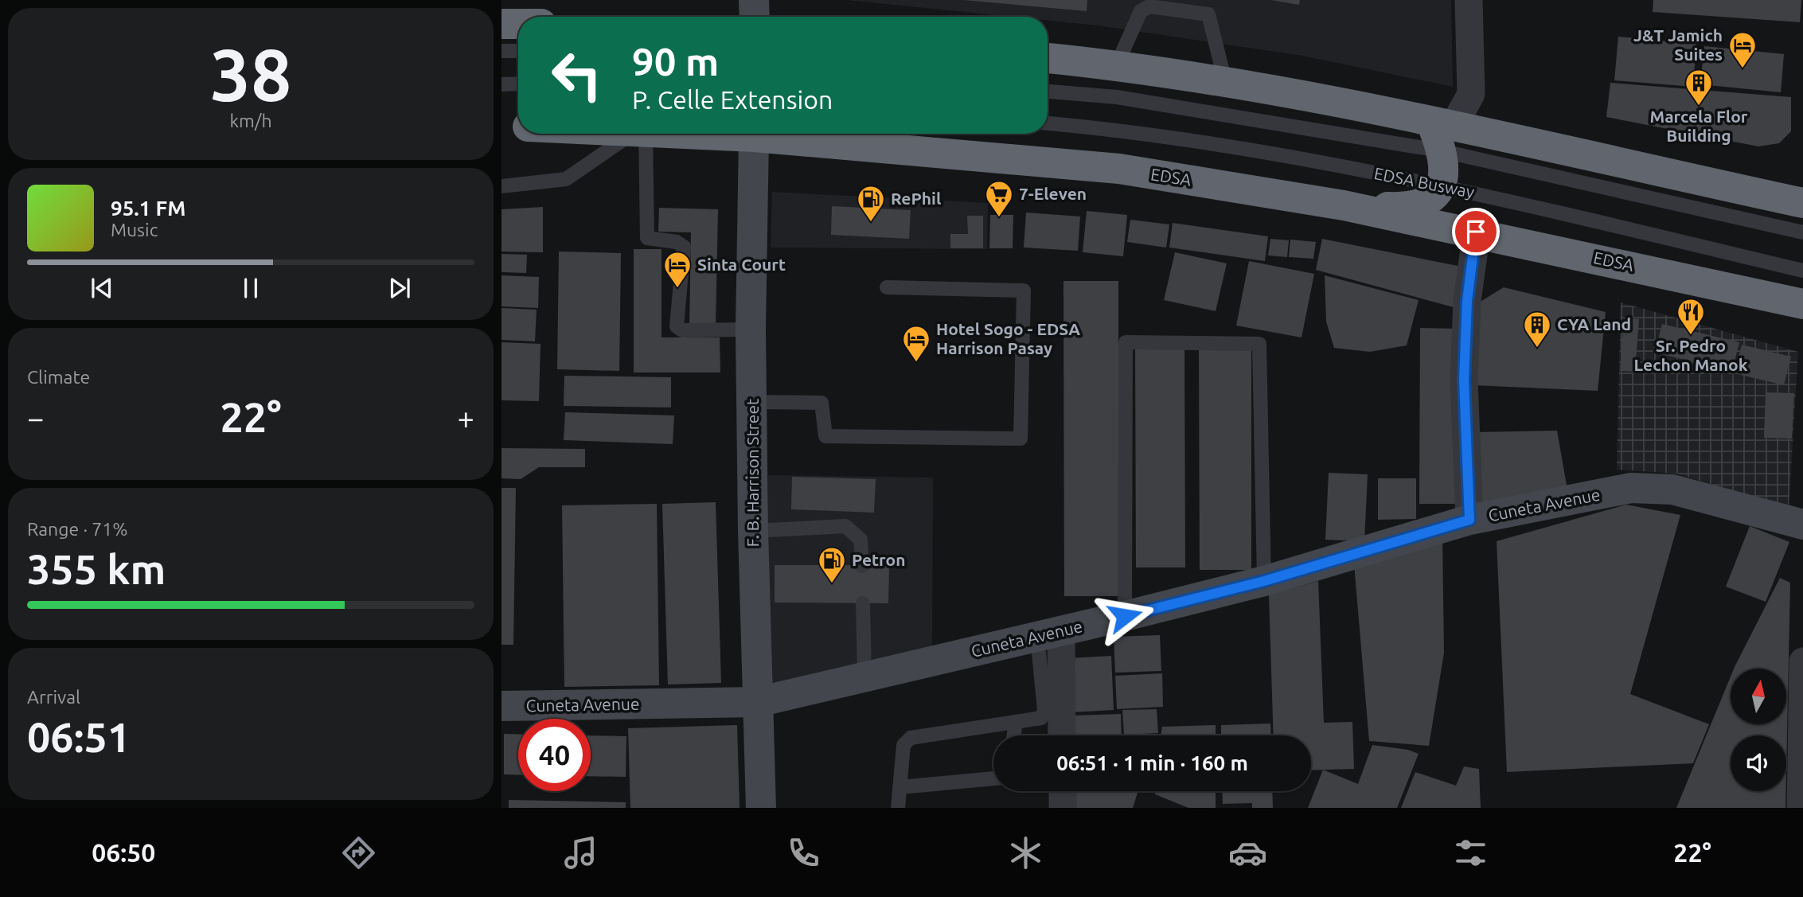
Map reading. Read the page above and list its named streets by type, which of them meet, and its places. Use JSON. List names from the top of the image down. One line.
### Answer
{"streets":{"highway":["EDSA"],"street":["F. B. Harrison Street","Cuneta Avenue"],"lane":["EDSA Busway"]},"crossings":[["EDSA","F. B. Harrison Street"],["F. B. Harrison Street","Cuneta Avenue"]],"places":{"hotel":["J&T Jamich Suites","Sinta Court","Hotel Sogo - EDSA Harrison Pasay"],"building":["Marcela Flor Building","CYA Land"],"supermarket":["7-Eleven"],"fuel station":["RePhil","Petron"],"restaurant":["Sr. Pedro Lechon Manok"]},"north":"top","page":{"tile":[["38","km/h"],"Climate",["Range · 71%","355 km"],["Arrival","06:51"]],"turn":["90 m","P. Celle Extension"],"song":["95.1 FM","Music"],"heat":["−","22°","+"],"limit":"40","trip":"06:51 · 1 min · 160 m","tabs":["06:50","22°"]}}
